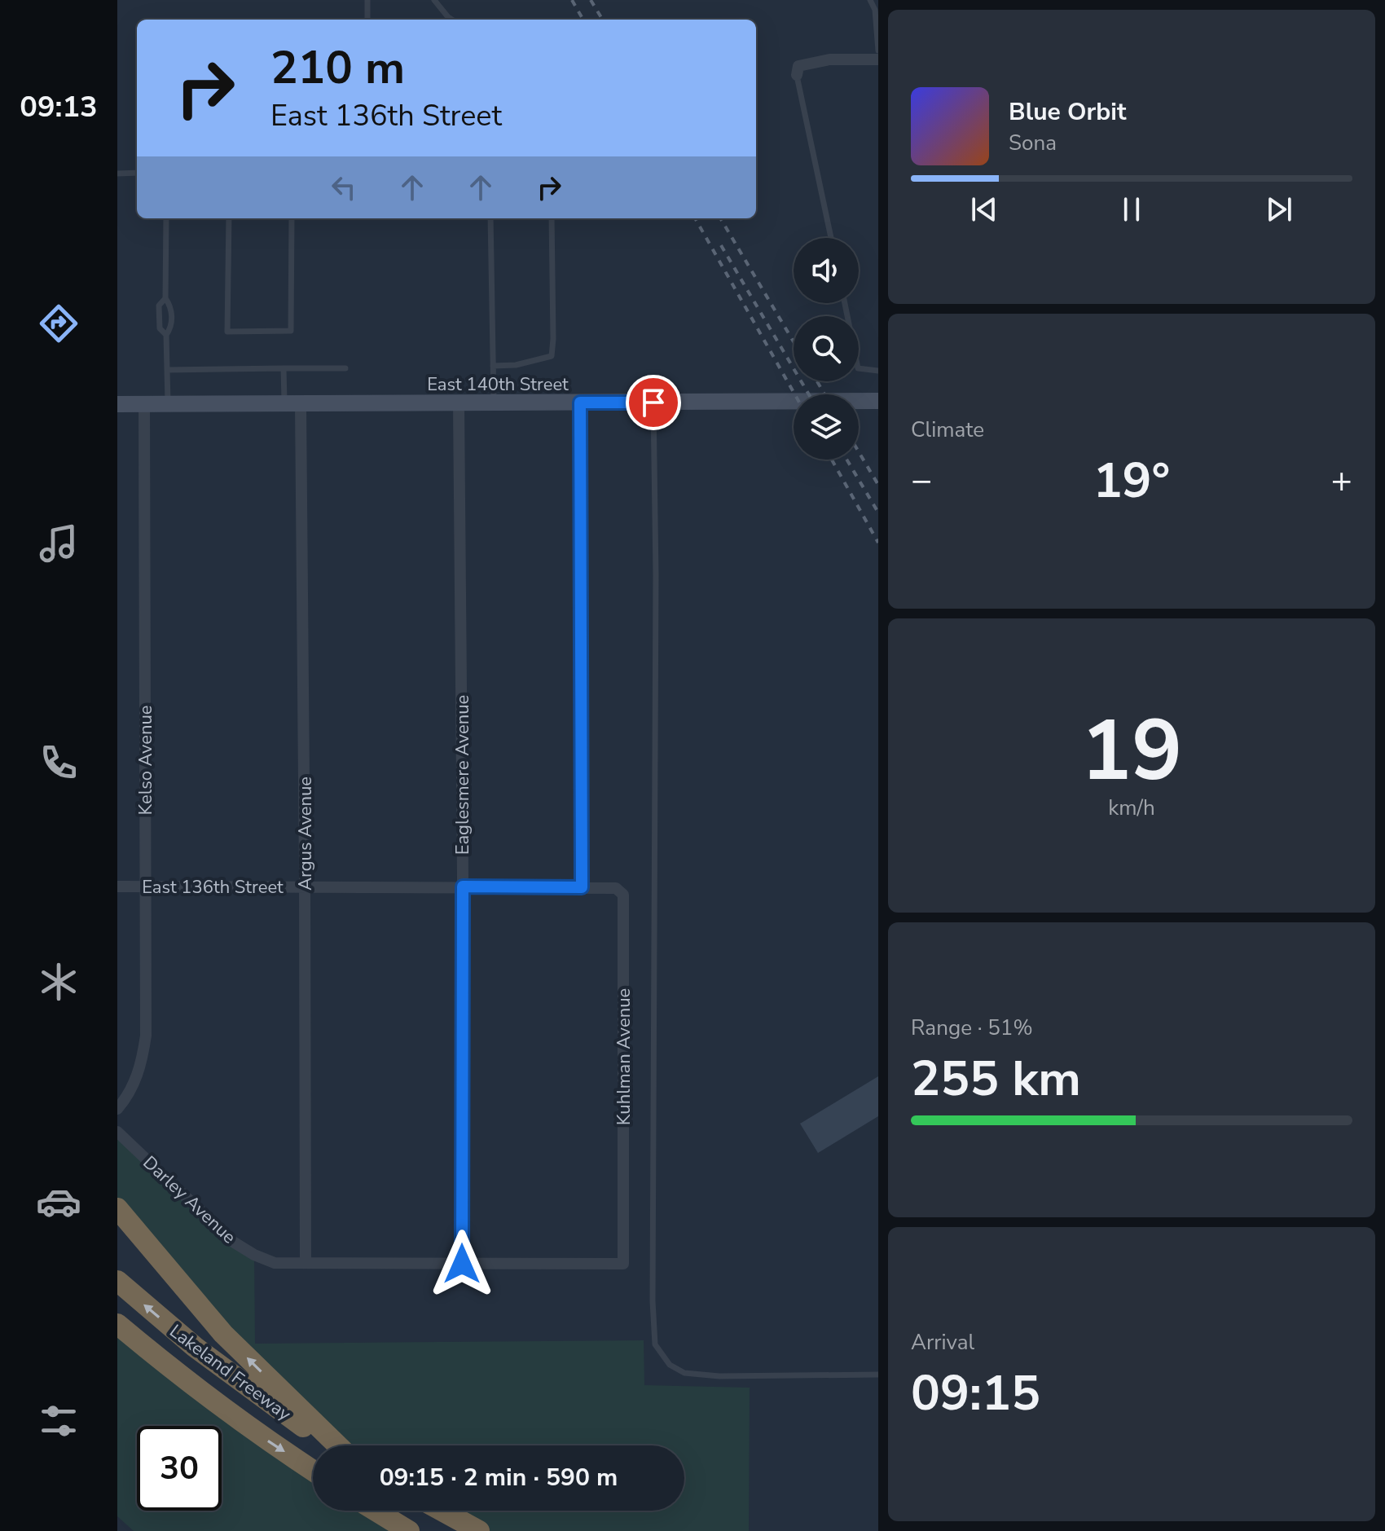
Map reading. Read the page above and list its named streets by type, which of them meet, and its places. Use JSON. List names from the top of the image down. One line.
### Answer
{"streets":{"highway":["Lakeland Freeway"],"street":["East 140th Street","Kelso Avenue","Eaglesmere Avenue","Argus Avenue","East 136th Street","Kuhlman Avenue","Darley Avenue"]},"crossings":[["East 140th Street","Kelso Avenue"],["East 140th Street","Eaglesmere Avenue"],["East 140th Street","Argus Avenue"],["Kelso Avenue","East 136th Street"],["Eaglesmere Avenue","East 136th Street"],["Eaglesmere Avenue","Darley Avenue"],["Argus Avenue","East 136th Street"],["Argus Avenue","Darley Avenue"],["East 136th Street","Kuhlman Avenue"],["Kuhlman Avenue","Darley Avenue"]],"page":{"tabs":"09:13","turn":["210 m","East 136th Street"],"song":["Blue Orbit","Sona"],"tile":["Climate",["19","km/h"],["Range · 51%","255 km"],["Arrival","09:15"]],"heat":["−","19°","+"],"limit":"30","trip":"09:15 · 2 min · 590 m"}}
